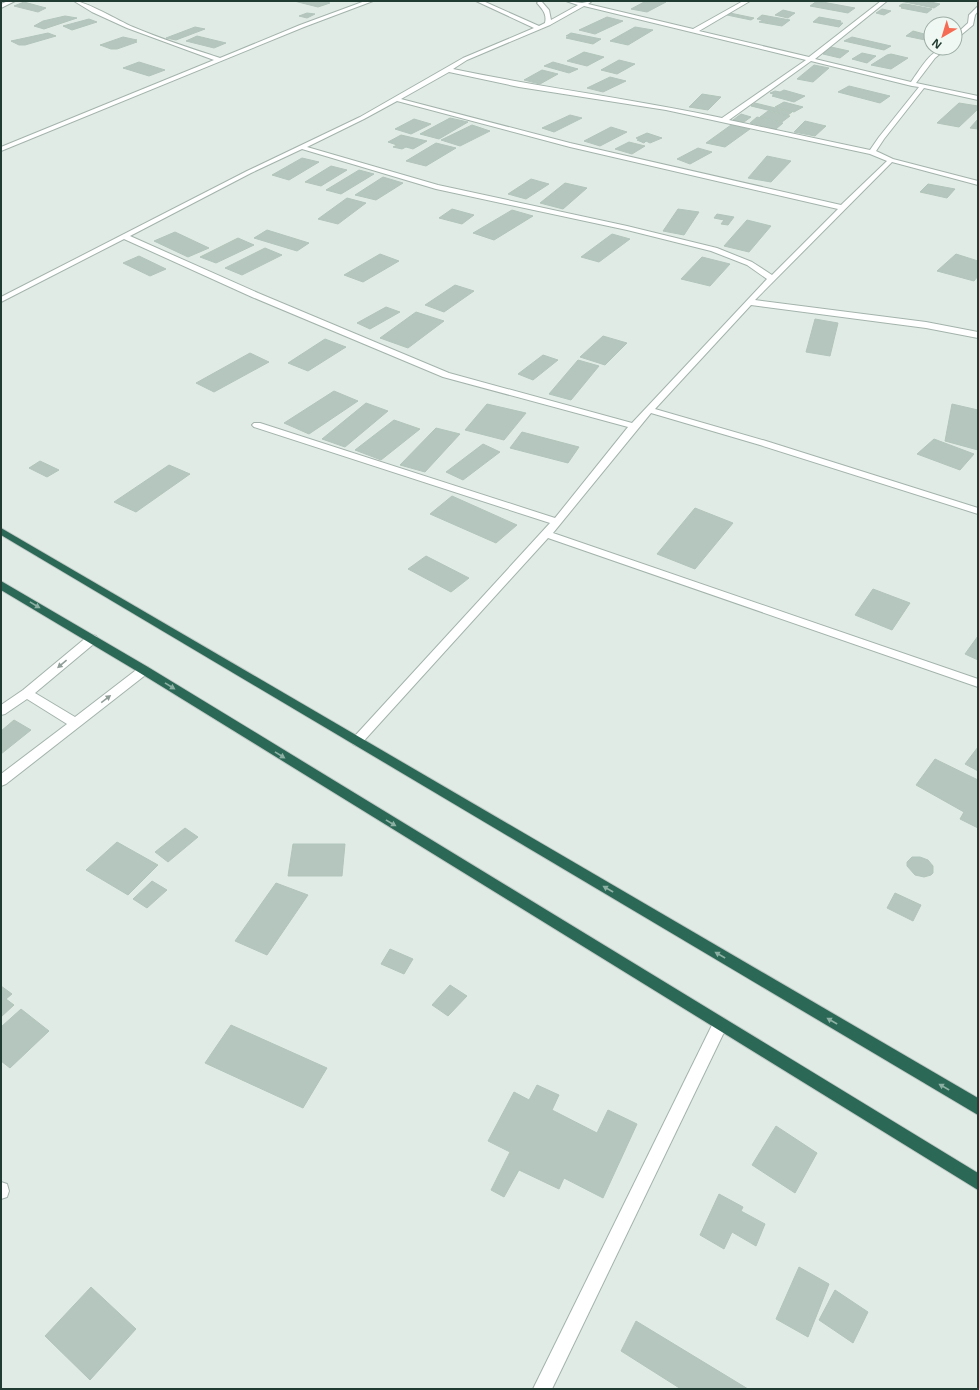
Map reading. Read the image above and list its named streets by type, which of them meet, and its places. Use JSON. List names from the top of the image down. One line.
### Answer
{"north":"bottom left"}
